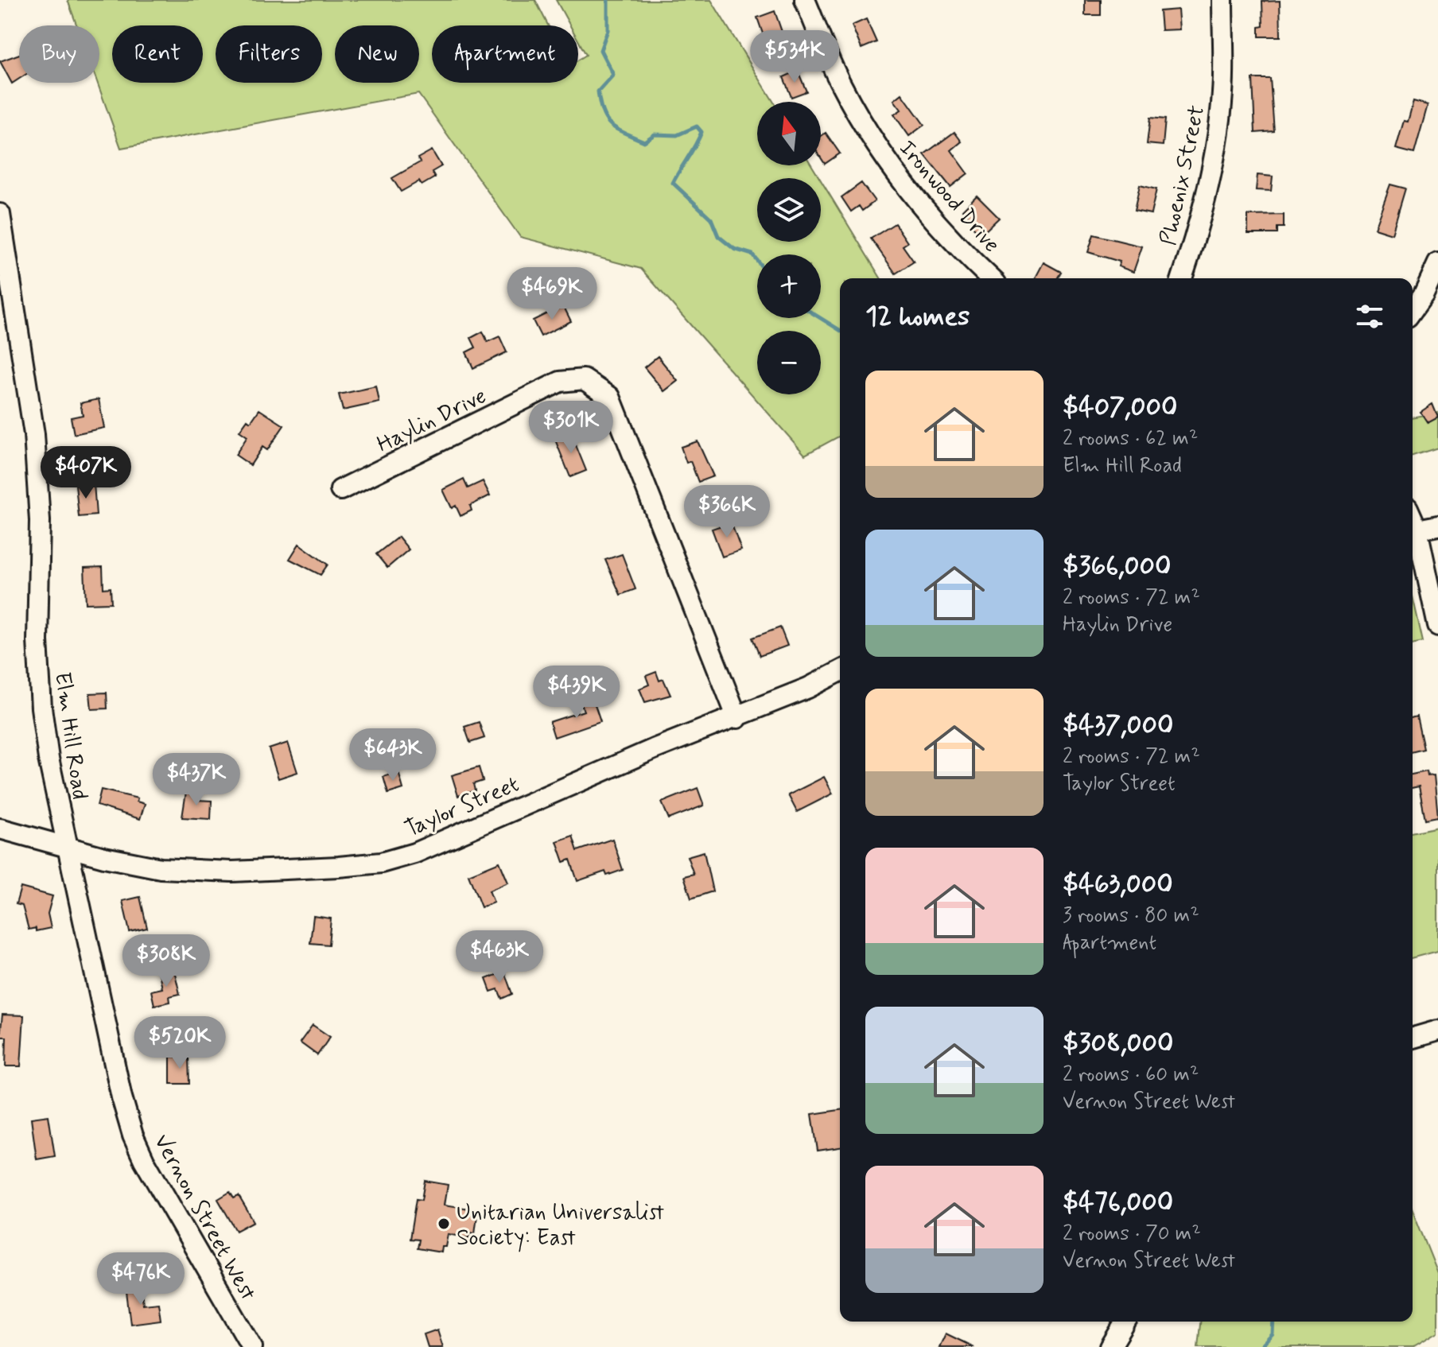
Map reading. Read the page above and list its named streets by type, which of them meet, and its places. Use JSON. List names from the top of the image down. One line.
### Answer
{"streets":{"street":["Phoenix Street","Ironwood Drive","Haylin Drive","Elm Hill Road","Taylor Street","Vernon Street West"]},"crossings":[["Haylin Drive","Taylor Street"],["Elm Hill Road","Taylor Street"],["Elm Hill Road","Vernon Street West"]],"places":["Unitarian Universalist Society: East"],"north":"top","page":{"chip":["Buy","Rent","Filters","New","Apartment"],"price":["$534K","$469K","$301K","$407K","$366K","$439K","$643K","$437K","$463K","$308K","$520K","$476K"],"map_buttons":["+","−"],"heading":"12 homes","list":[{"name":"$407,000","note":"2 rooms · 62 m² · Elm Hill Road"},{"name":"$366,000","note":"2 rooms · 72 m² · Haylin Drive"},{"name":"$437,000","note":"2 rooms · 72 m² · Taylor Street"},{"name":"$463,000","note":"3 rooms · 80 m² · Apartment"},{"name":"$308,000","note":"2 rooms · 60 m² · Vernon Street West"},{"name":"$476,000","note":"2 rooms · 70 m² · Vernon Street West"}]}}
